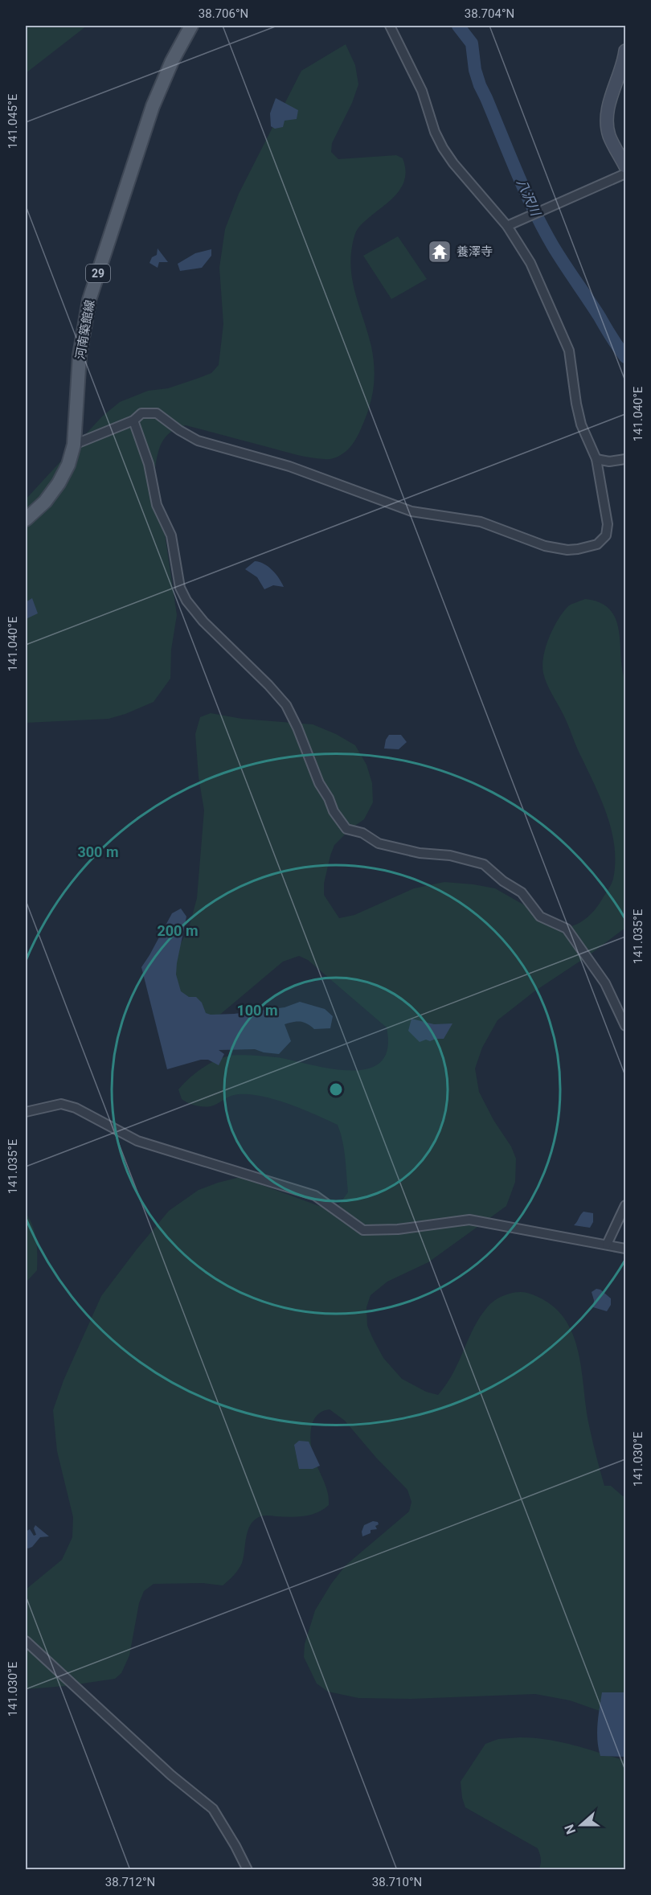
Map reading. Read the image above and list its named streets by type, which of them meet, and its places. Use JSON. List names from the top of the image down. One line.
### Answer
{"streets":{"main road":["29","河南築館線"]},"water":["八沢川"],"places":{"temple":["養澤寺"]},"north":"left","coordinates":["38.706°N","38.704°N","141.045°E","141.040°E","141.035°E","141.030°E","38.712°N","38.710°N"],"rings":["300 m","200 m","100 m"]}
